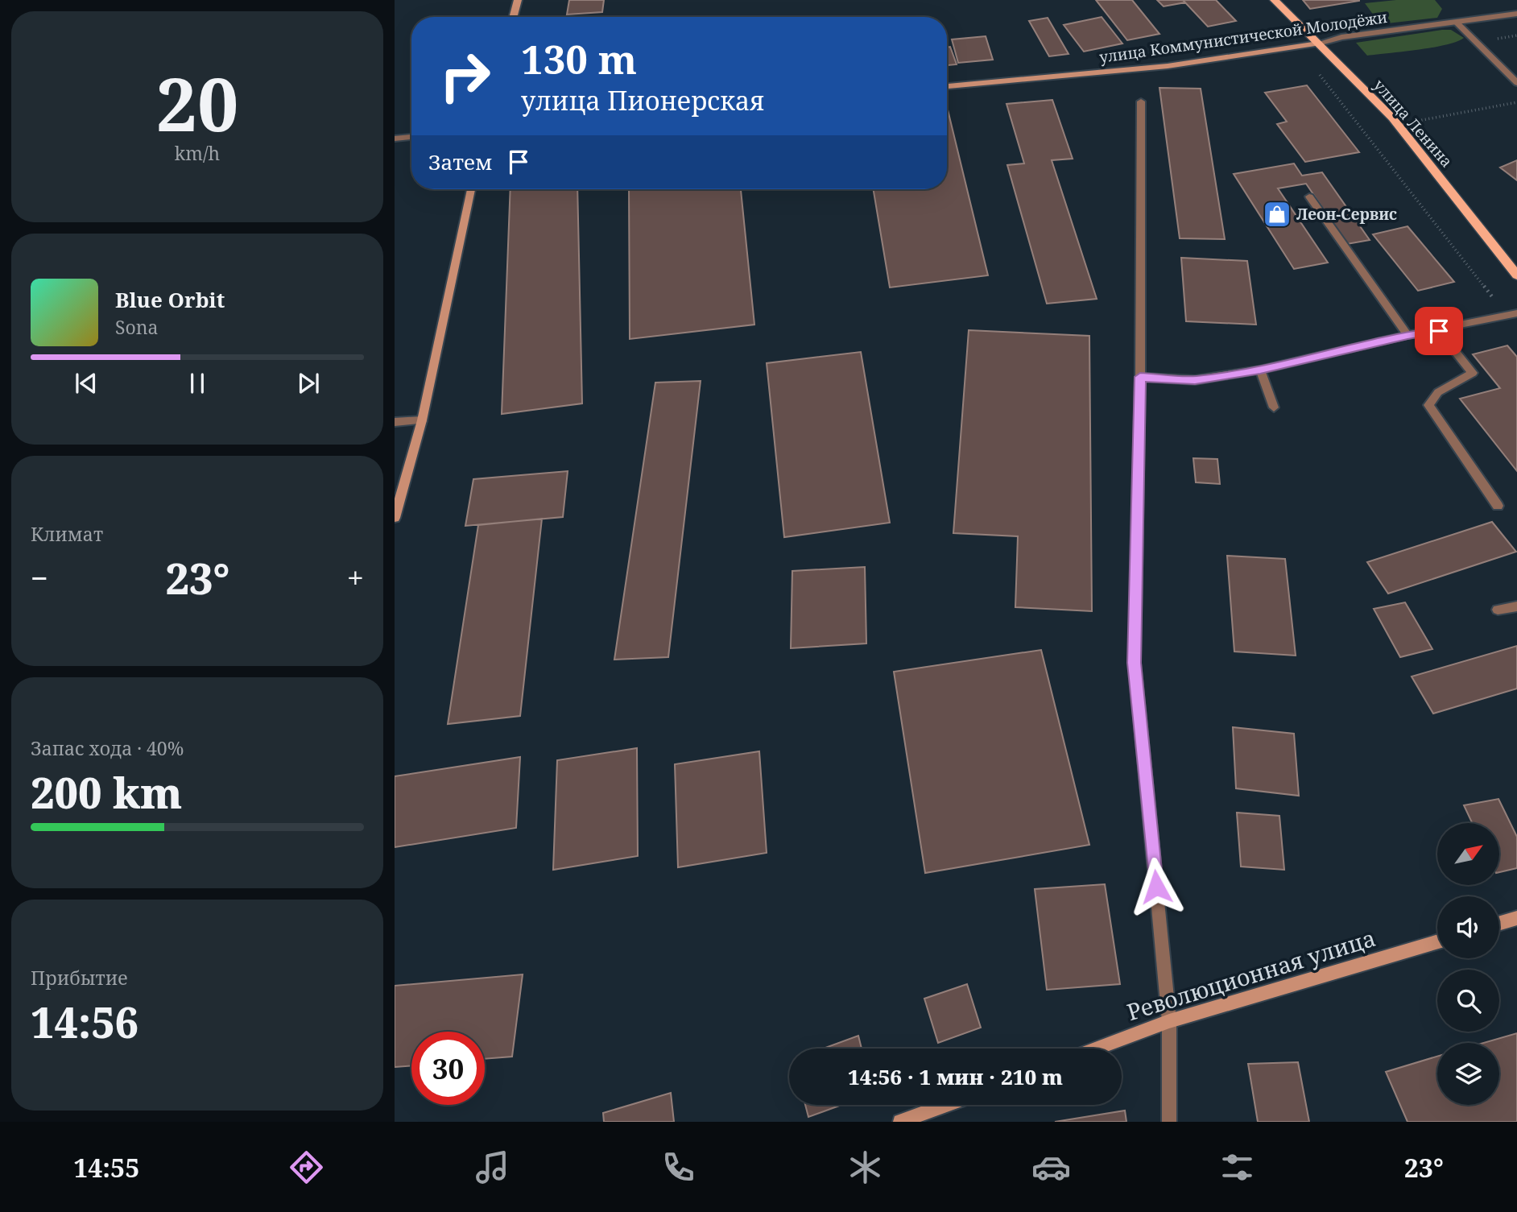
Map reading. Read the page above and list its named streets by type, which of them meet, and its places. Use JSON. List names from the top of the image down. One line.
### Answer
{"streets":{"main road":["улица Ленина"],"street":["улица Коммунистической Молодёжи","Революционная улица"]},"crossings":[["улица Коммунистической Молодёжи","улица Ленина"]],"places":{"shop":["Леон-Сервис"]},"north":"top right","page":{"tile":[["20","km/h"],"Климат",["Запас хода · 40%","200 km"],["Прибытие","14:56"]],"turn":["130 m","улица Пионерская"],"then":"Затем","song":["Blue Orbit","Sona"],"heat":["−","23°","+"],"limit":"30","trip":"14:56 · 1 мин · 210 m","tabs":["14:55","23°"]}}
